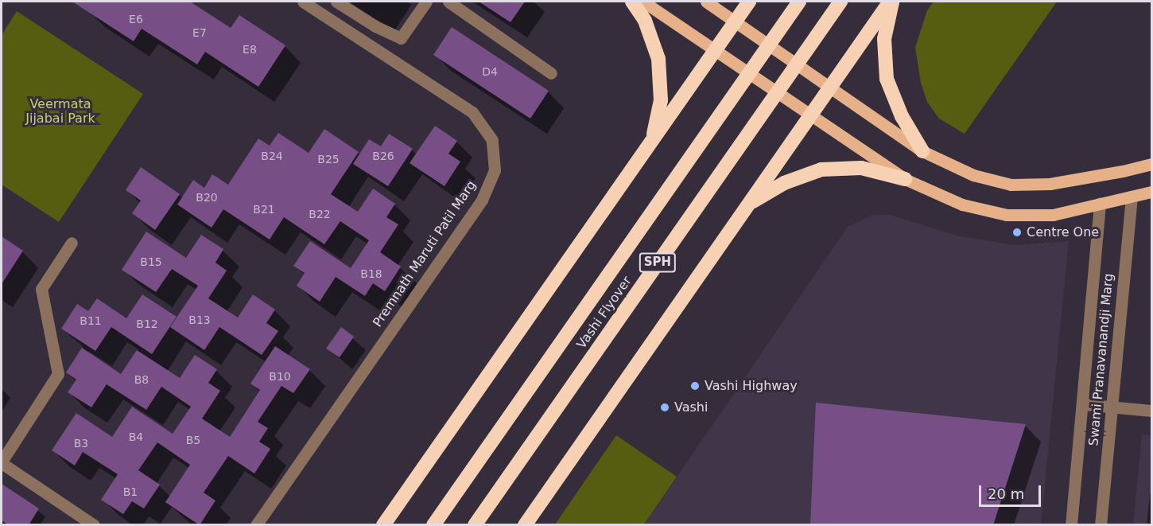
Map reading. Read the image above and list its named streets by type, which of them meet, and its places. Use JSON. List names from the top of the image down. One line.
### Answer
{"streets":{"highway":["SPH","Vashi Flyover"],"street":["Premnath Maruti Patil Marg","Swami Pranavanandji Marg"]},"parks":["Veermata Jijabai Park"],"places":["Centre One","Vashi Highway","Vashi"],"house_numbers":["E6","E7","E8","D4","B24","B26","B25","B20","B21","B22","B15","B18","B13","B11","B12","B10","B8","B4","B5","B3","B1"],"scale_bar":"20 m"}
